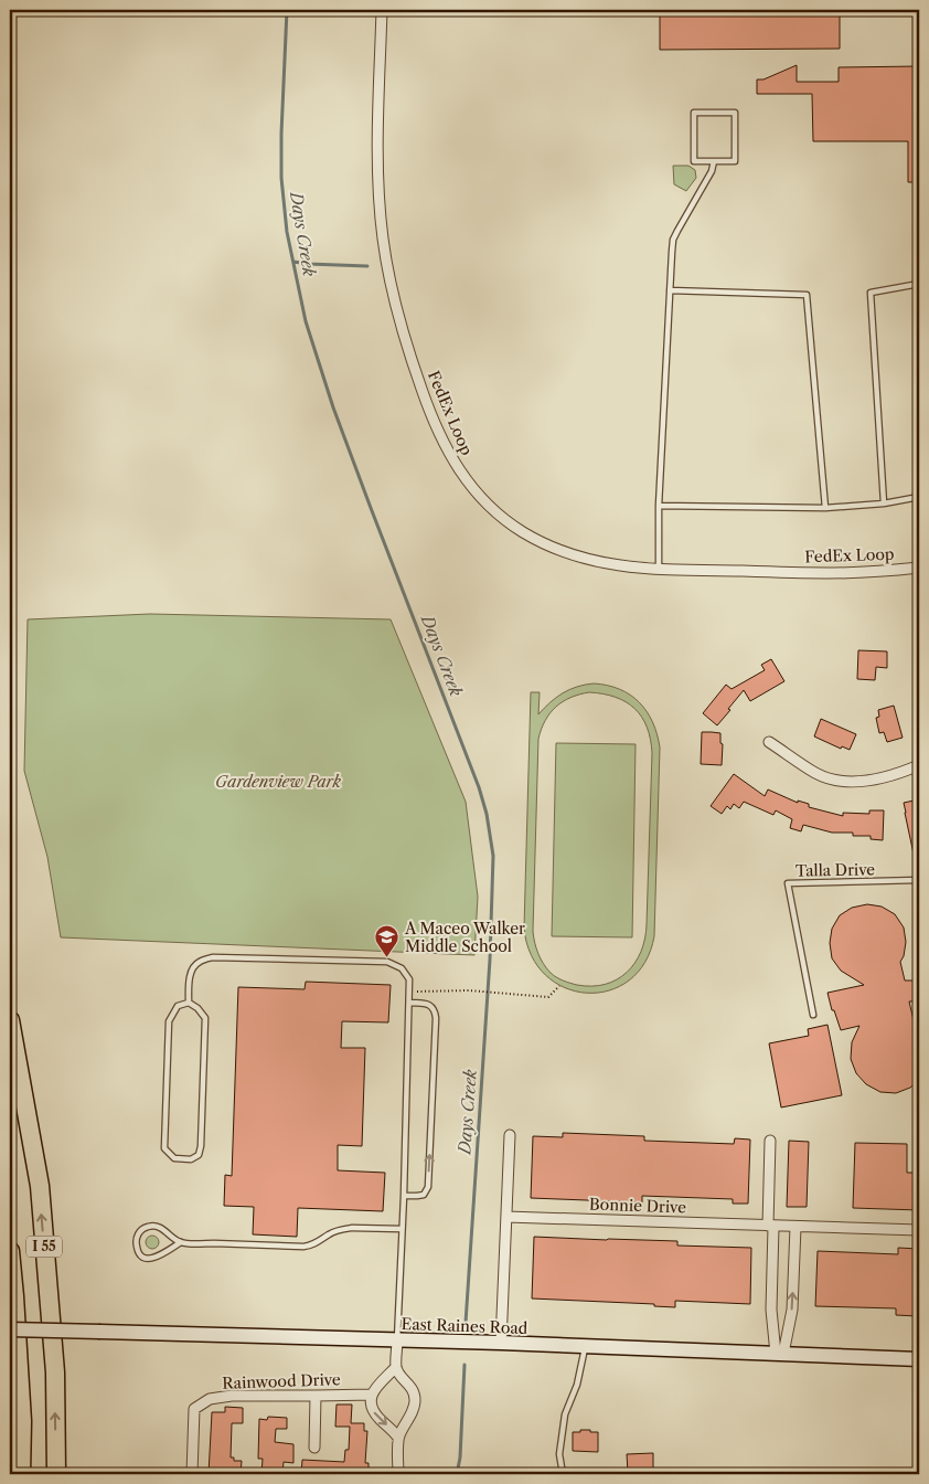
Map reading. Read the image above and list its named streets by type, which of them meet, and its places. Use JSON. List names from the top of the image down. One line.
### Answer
{"streets":{"highway":["I 55"],"main road":["East Raines Road"],"street":["FedEx Loop","Bonnie Drive","Rainwood Drive"],"lane":["Talla Drive"]},"water":["Days Creek"],"parks":["Gardenview Park"],"places":{"school or university":["A Maceo Walker Middle School"]}}
